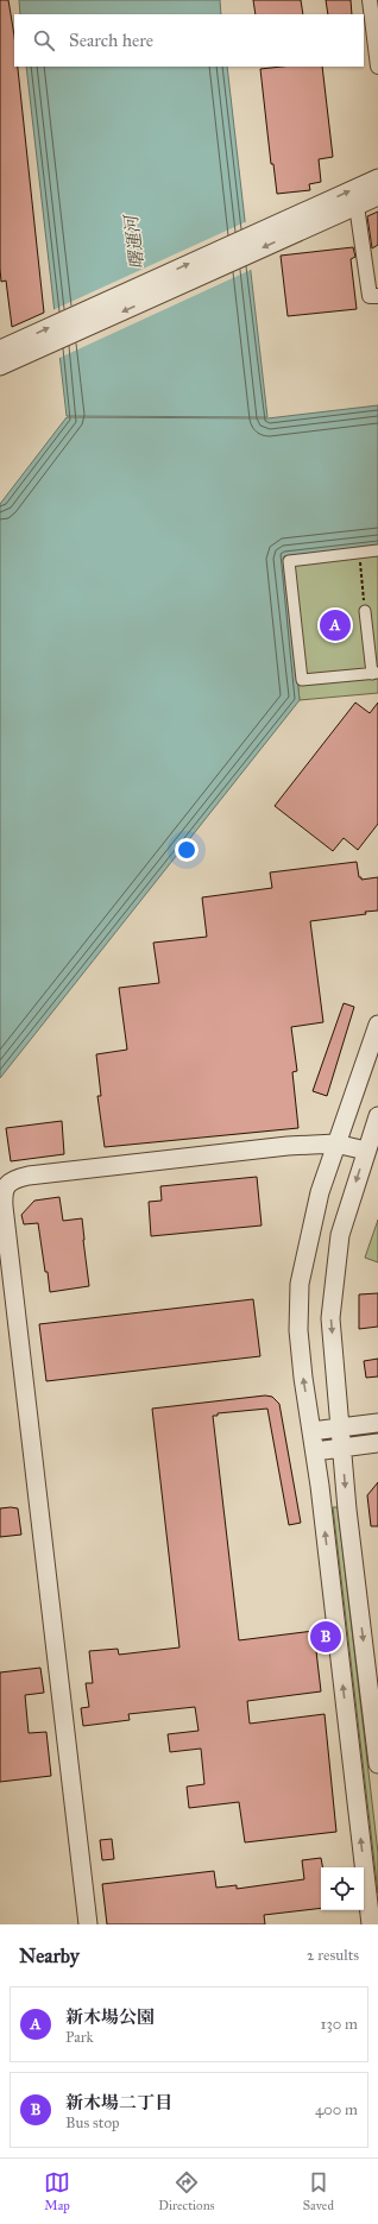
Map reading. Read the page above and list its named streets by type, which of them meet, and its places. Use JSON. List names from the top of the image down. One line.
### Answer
{"water":["曙運河"],"page":{"search":"Search here","pins":["A","B"],"heading":["Nearby","2 results"],"list":[{"mark":"A","name":"新木場公園","note":"Park","value":"130 m"},{"mark":"B","name":"新木場二丁目","note":"Bus stop","value":"400 m"}],"nav":["Map","Directions","Saved"]}}
